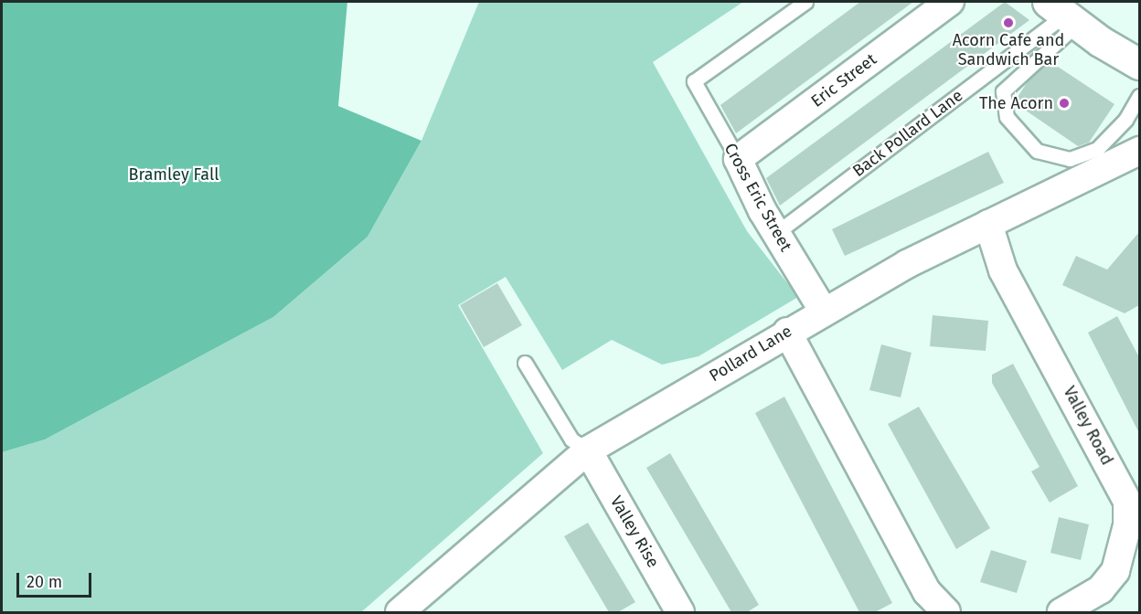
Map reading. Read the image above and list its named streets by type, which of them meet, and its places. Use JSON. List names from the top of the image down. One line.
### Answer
{"streets":{"street":["Eric Street","Cross Eric Street","Pollard Lane","Valley Road","Valley Rise"],"lane":["Back Pollard Lane"]},"crossings":[["Eric Street","Cross Eric Street"],["Back Pollard Lane","Cross Eric Street"],["Cross Eric Street","Pollard Lane"],["Pollard Lane","Valley Road"],["Pollard Lane","Valley Rise"]],"parks":["Bramley Fall"],"places":["Acorn Cafe and Sandwich Bar","The Acorn"],"scale_bar":"20 m"}
